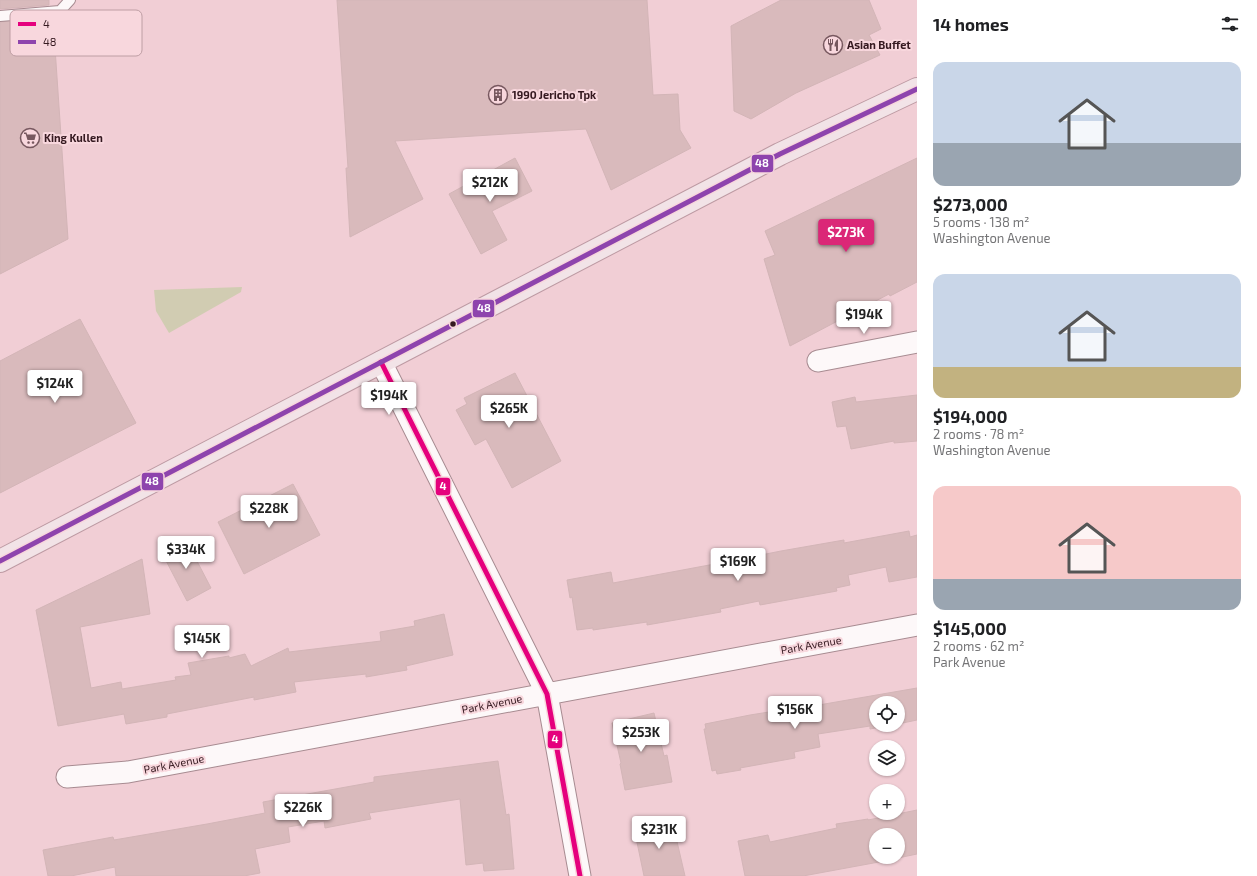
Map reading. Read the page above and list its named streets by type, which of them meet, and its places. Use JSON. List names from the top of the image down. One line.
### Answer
{"streets":{"street":["Park Avenue"]},"places":{"restaurant":["Asian Buffet"],"building":["1990 Jericho Tpk"],"supermarket":["King Kullen"]},"lines":["transit line 48","transit line 4"],"legend":["4","48"],"page":{"heading":"14 homes","list":[{"name":"$273,000","note":"5 rooms · 138 m² · Washington Avenue"},{"name":"$194,000","note":"2 rooms · 78 m² · Washington Avenue"},{"name":"$145,000","note":"2 rooms · 62 m² · Park Avenue"}],"price":["$212K","$273K","$194K","$124K","$194K","$265K","$228K","$334K","$169K","$145K","$156K","$253K","$226K","$231K"],"map_buttons":["+","−"]}}
